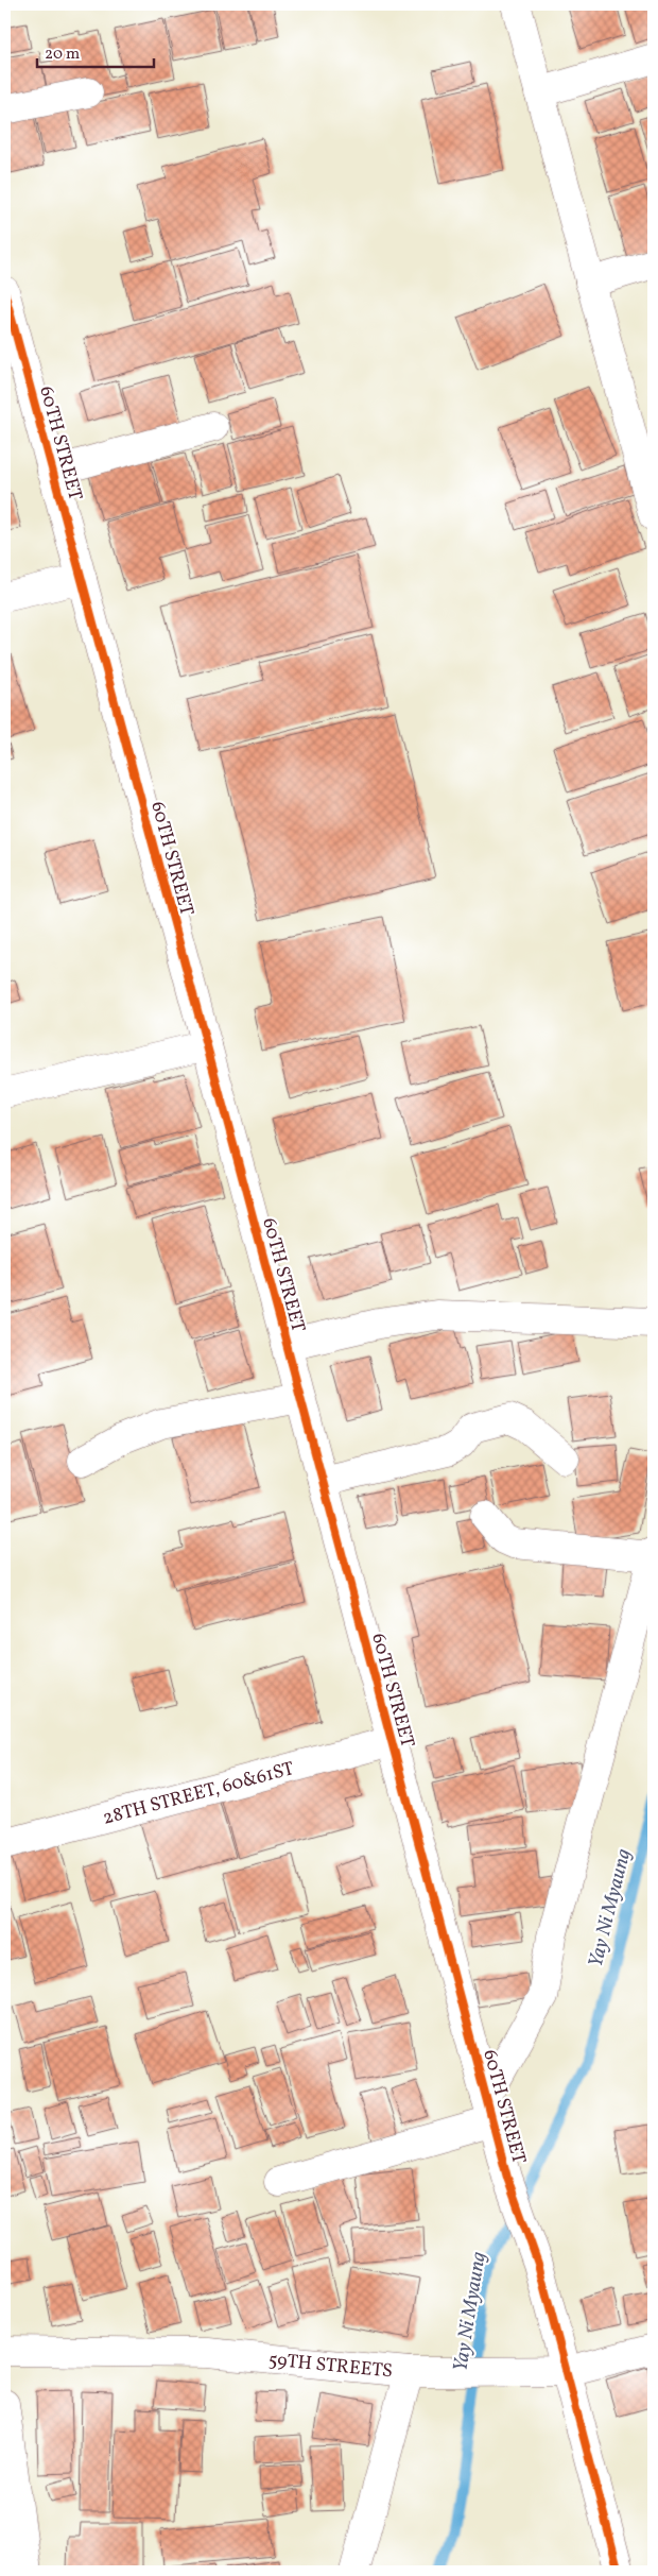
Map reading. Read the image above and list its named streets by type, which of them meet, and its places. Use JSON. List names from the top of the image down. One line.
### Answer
{"streets":{"street":["60TH STREET","28TH STREET, 60&61ST","59TH STREETS"]},"crossings":[["60TH STREET","28TH STREET, 60&61ST"],["60TH STREET","59TH STREETS"]],"water":["Yay Ni Myaung"],"scale_bar":"20 m"}
